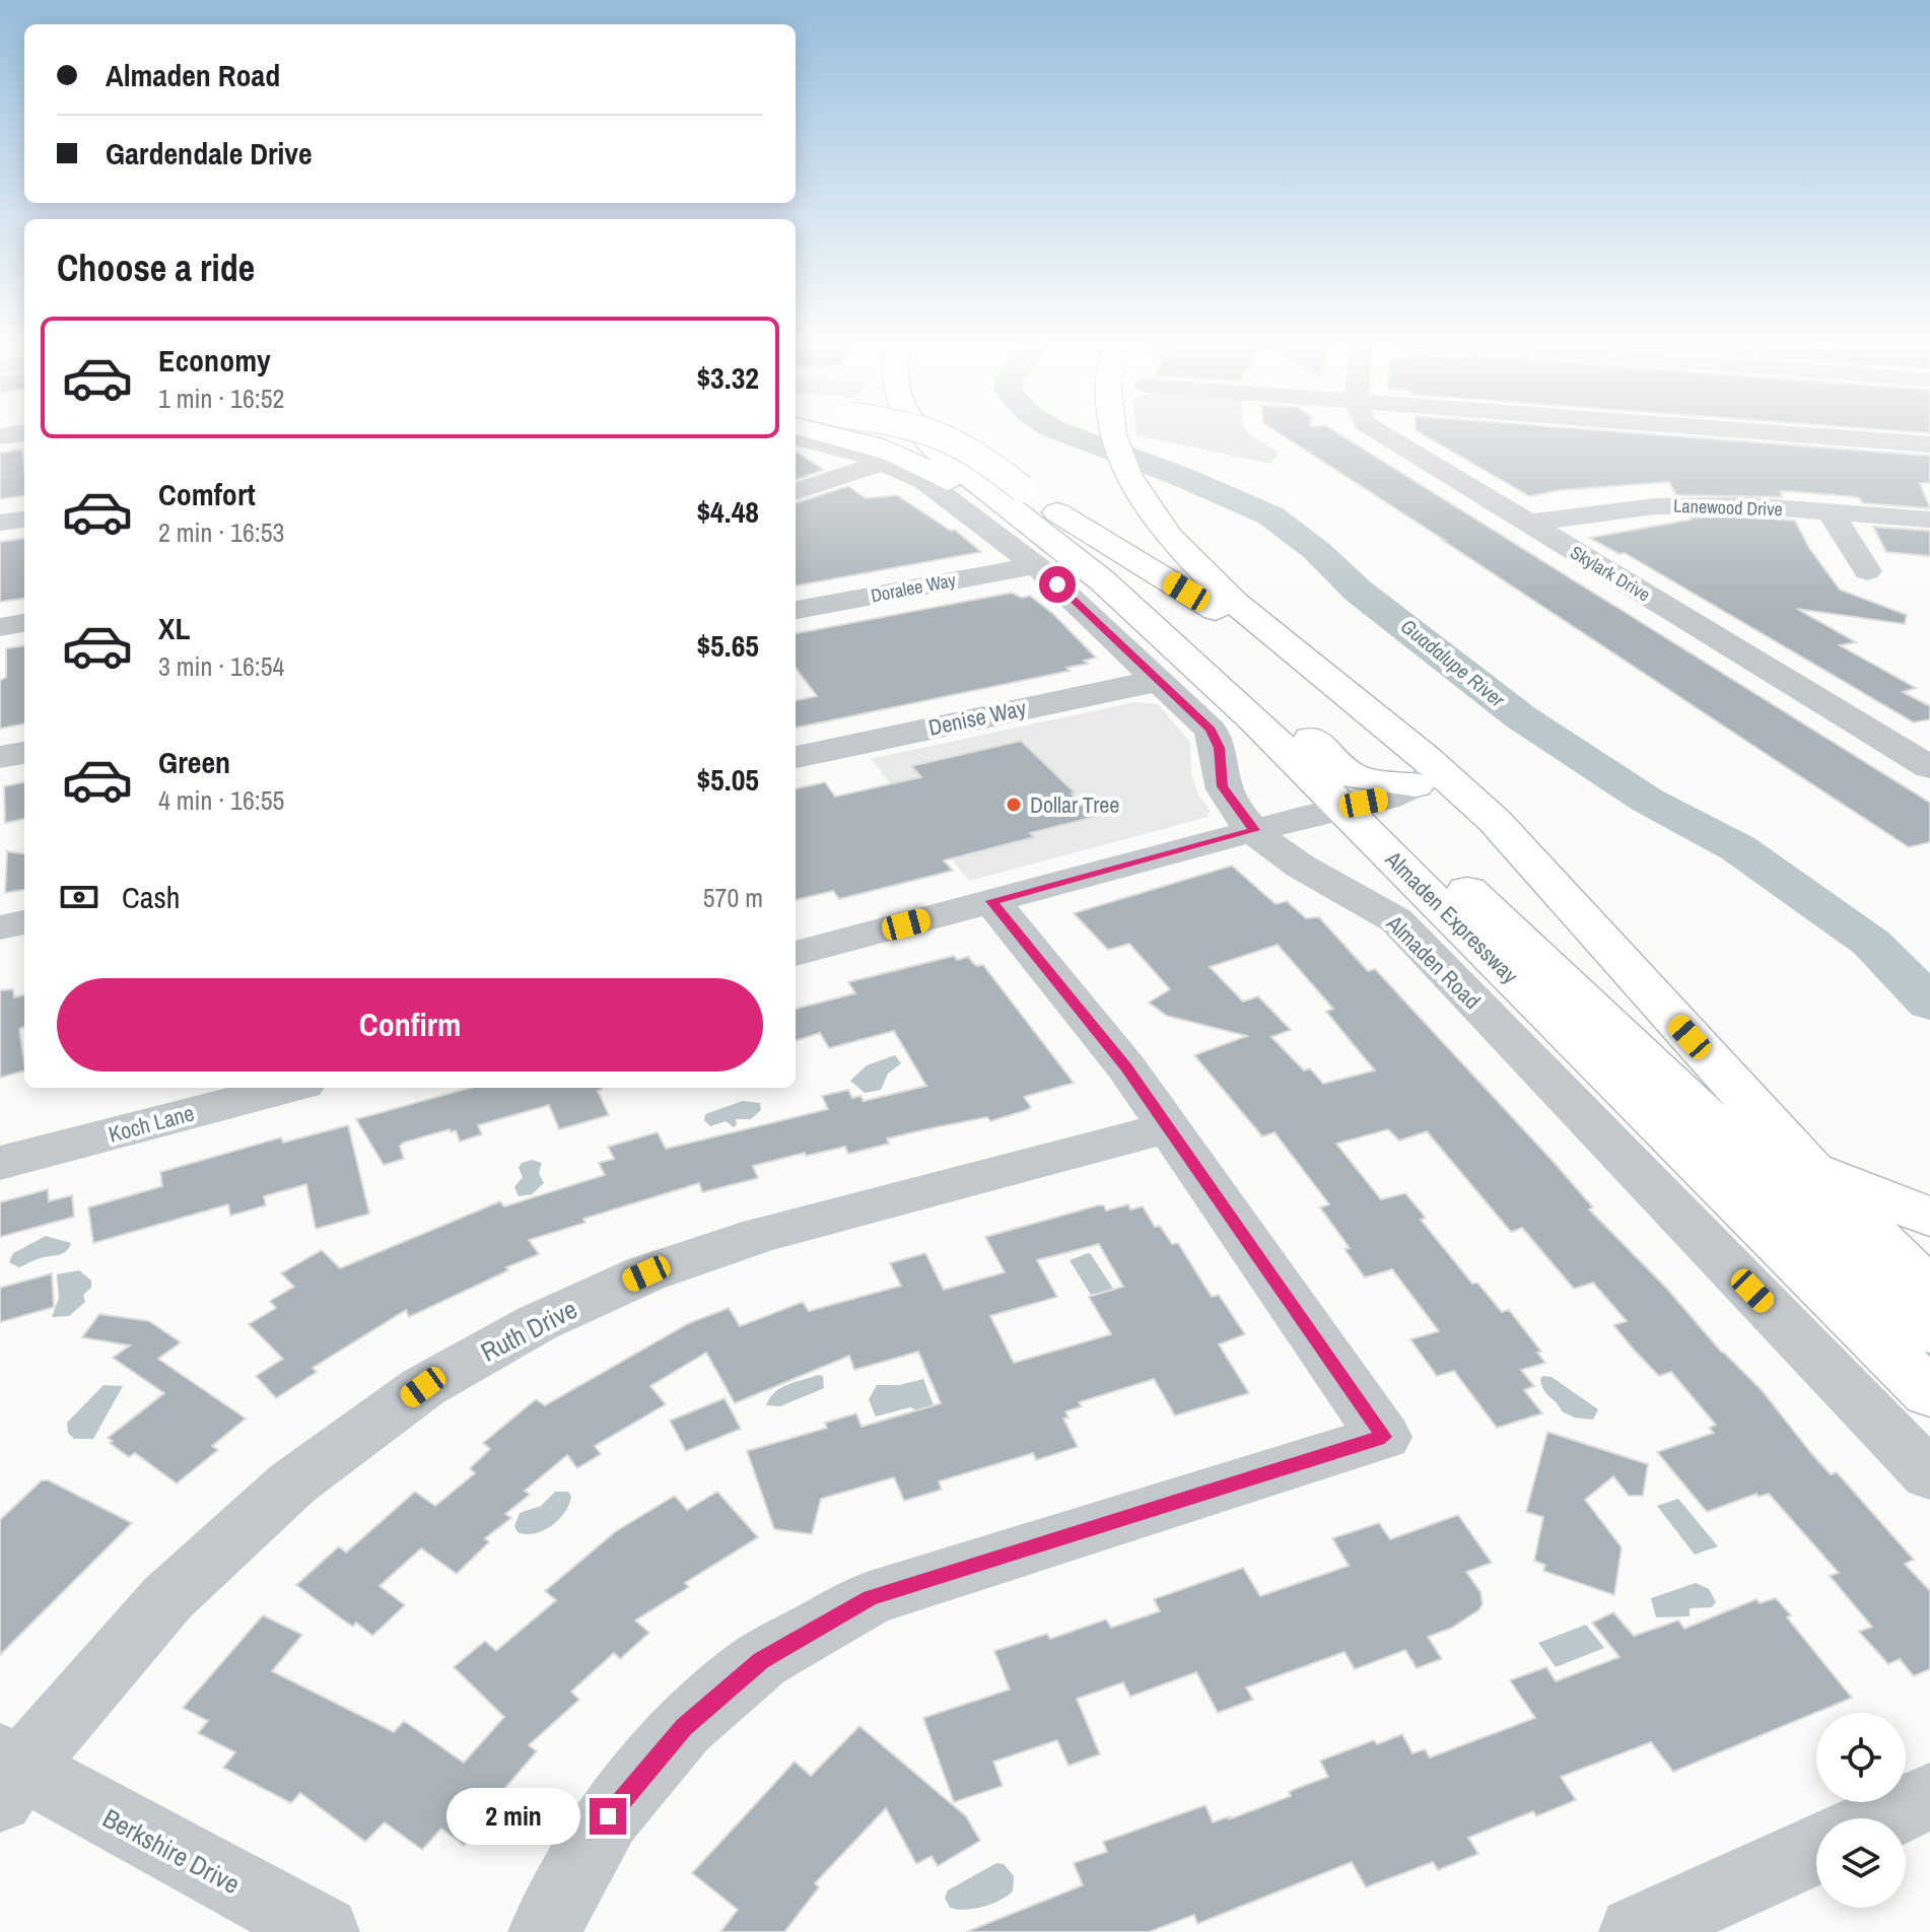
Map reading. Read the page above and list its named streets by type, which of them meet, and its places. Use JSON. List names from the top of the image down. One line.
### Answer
{"streets":{"main road":["Almaden Expressway"],"street":["Lanewood Drive","Skylark Drive","Doralee Way","Denise Way","Almaden Road","Koch Lane","Ruth Drive","Berkshire Drive"]},"crossings":[["Lanewood Drive","Skylark Drive"],["Doralee Way","Almaden Expressway"],["Doralee Way","Almaden Road"],["Denise Way","Almaden Road"],["Almaden Expressway","Almaden Road"],["Ruth Drive","Berkshire Drive"]],"water":["Guadalupe River"],"places":["Dollar Tree"],"page":{"banner":["Almaden Road","Gardendale Drive"],"heading":"Choose a ride","list":[{"name":"Economy","note":"1 min · 16:52","value":"$3.32"},{"name":"Comfort","note":"2 min · 16:53","value":"$4.48"},{"name":"XL","note":"3 min · 16:54","value":"$5.65"},{"name":"Green","note":"4 min · 16:55","value":"$5.05"}],"pay":["Cash","570 m"],"buttons":"Confirm","bubble":"2 min"}}
